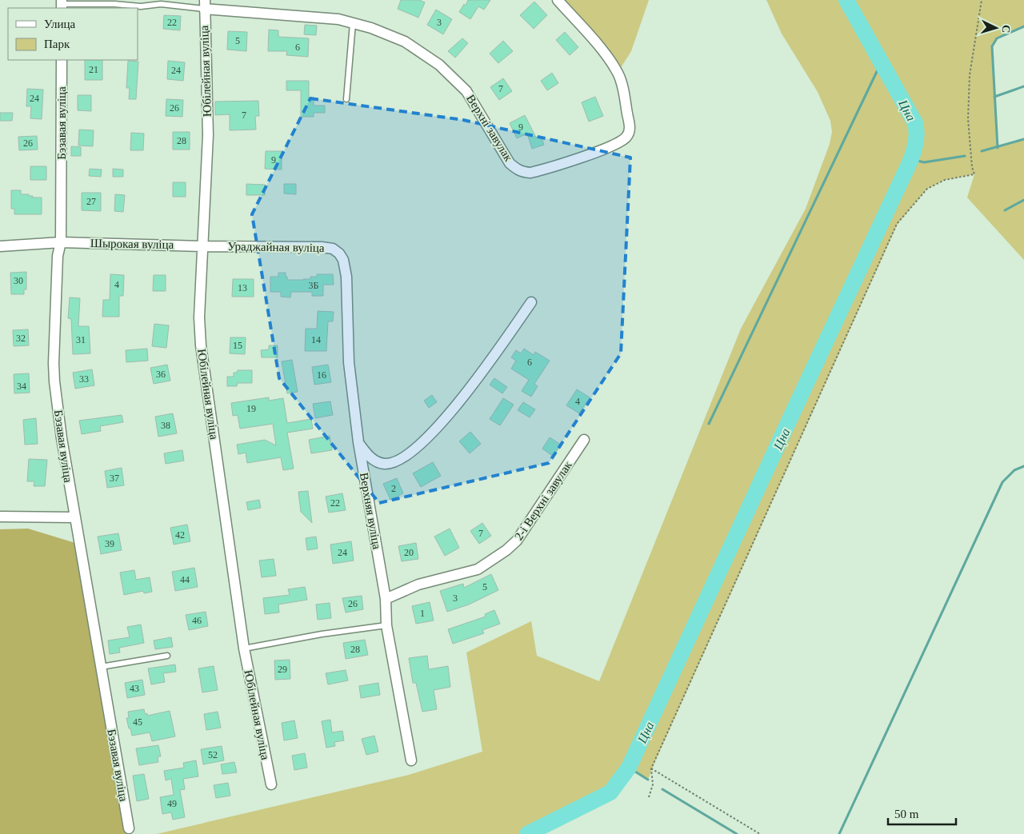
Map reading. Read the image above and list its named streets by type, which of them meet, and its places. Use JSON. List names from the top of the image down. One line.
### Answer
{"streets":{"street":["Юбілейная вуліца","Бэзавая вуліца","Верхні завулак","Шырокая вуліца","Ураджайная вуліца","2-і Верхні завулак","Верхняя вуліца"]},"crossings":[["Юбілейная вуліца","Верхні завулак"],["Юбілейная вуліца","Шырокая вуліца"],["Юбілейная вуліца","Ураджайная вуліца"],["Бэзавая вуліца","Шырокая вуліца"],["Шырокая вуліца","Ураджайная вуліца"],["Ураджайная вуліца","Верхняя вуліца"],["2-і Верхні завулак","Верхняя вуліца"]],"water":["Цна"],"house_numbers":["22","3","5","6","21","24","7","24","26","7","9","28","26","9","27","30","4","3Б","13","32","31","14","15","6","36","16","33","34","4","19","38","37","2","22","7","42","39","24","20","44","5","3","26","1","46","28","29","43","45","52","49"],"legend":["Улица","Парк"],"scale_bar":"50 m","north":"right"}
